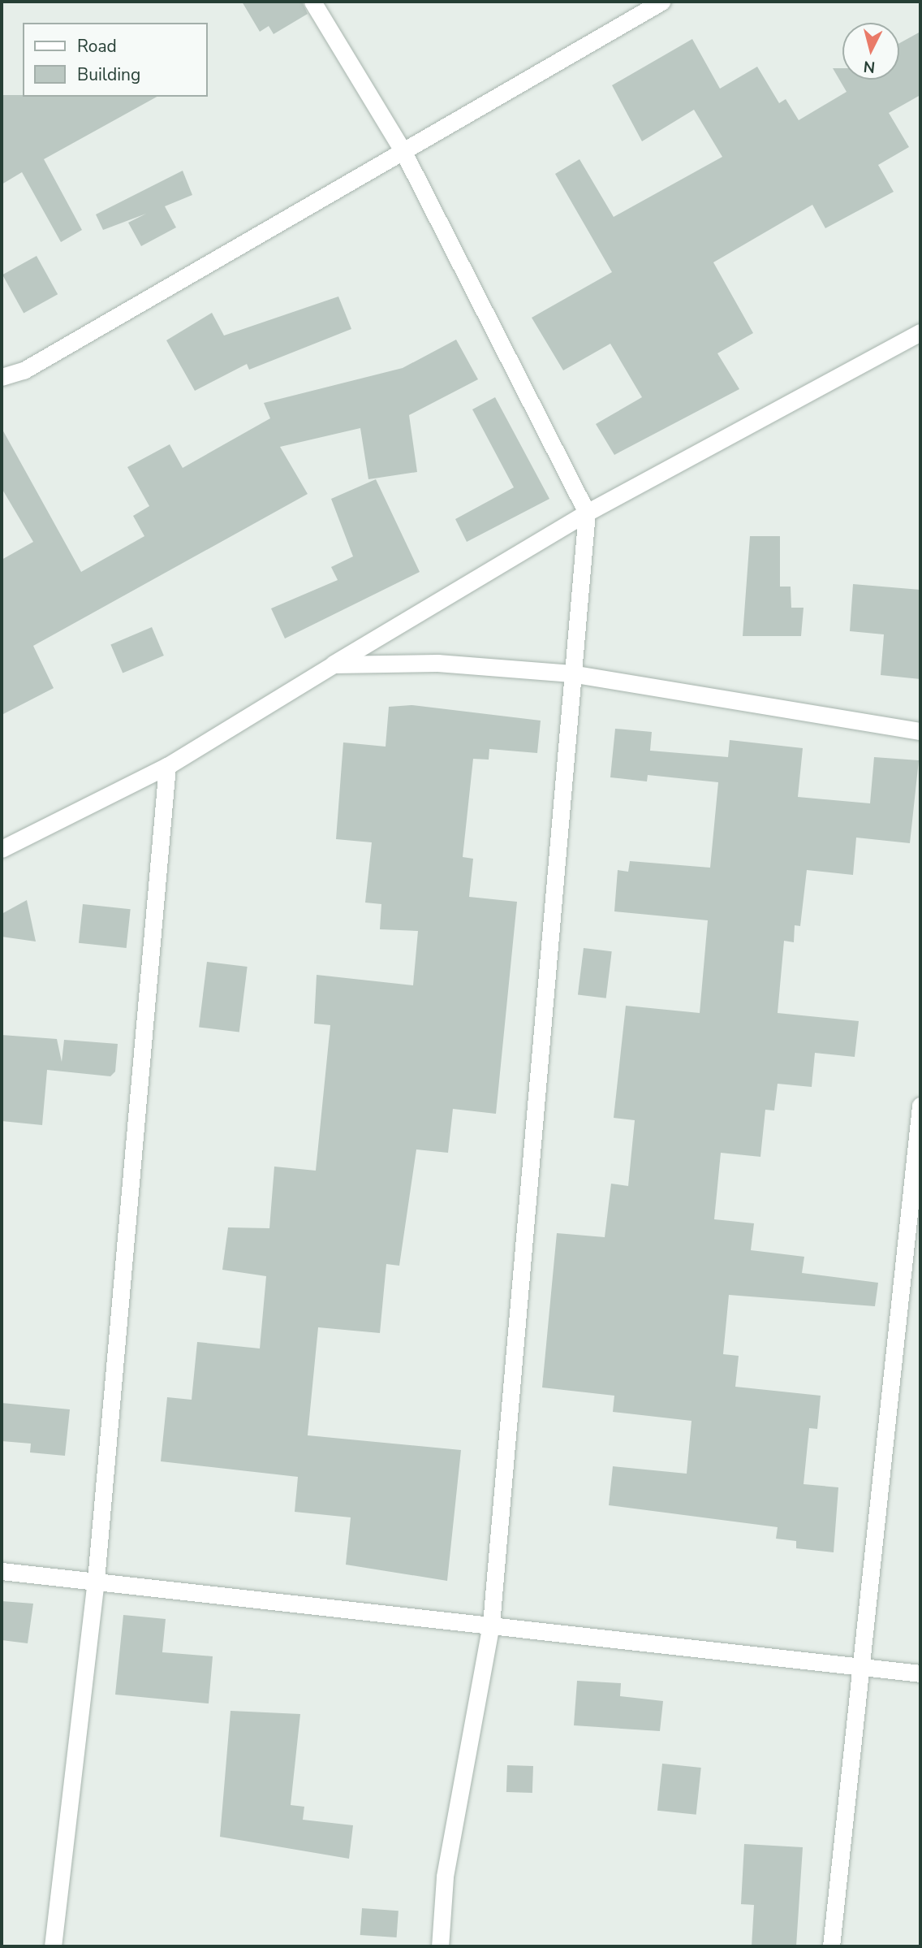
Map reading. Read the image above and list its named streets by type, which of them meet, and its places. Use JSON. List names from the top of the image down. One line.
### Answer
{"legend":["Road","Building"],"north":"bottom"}
